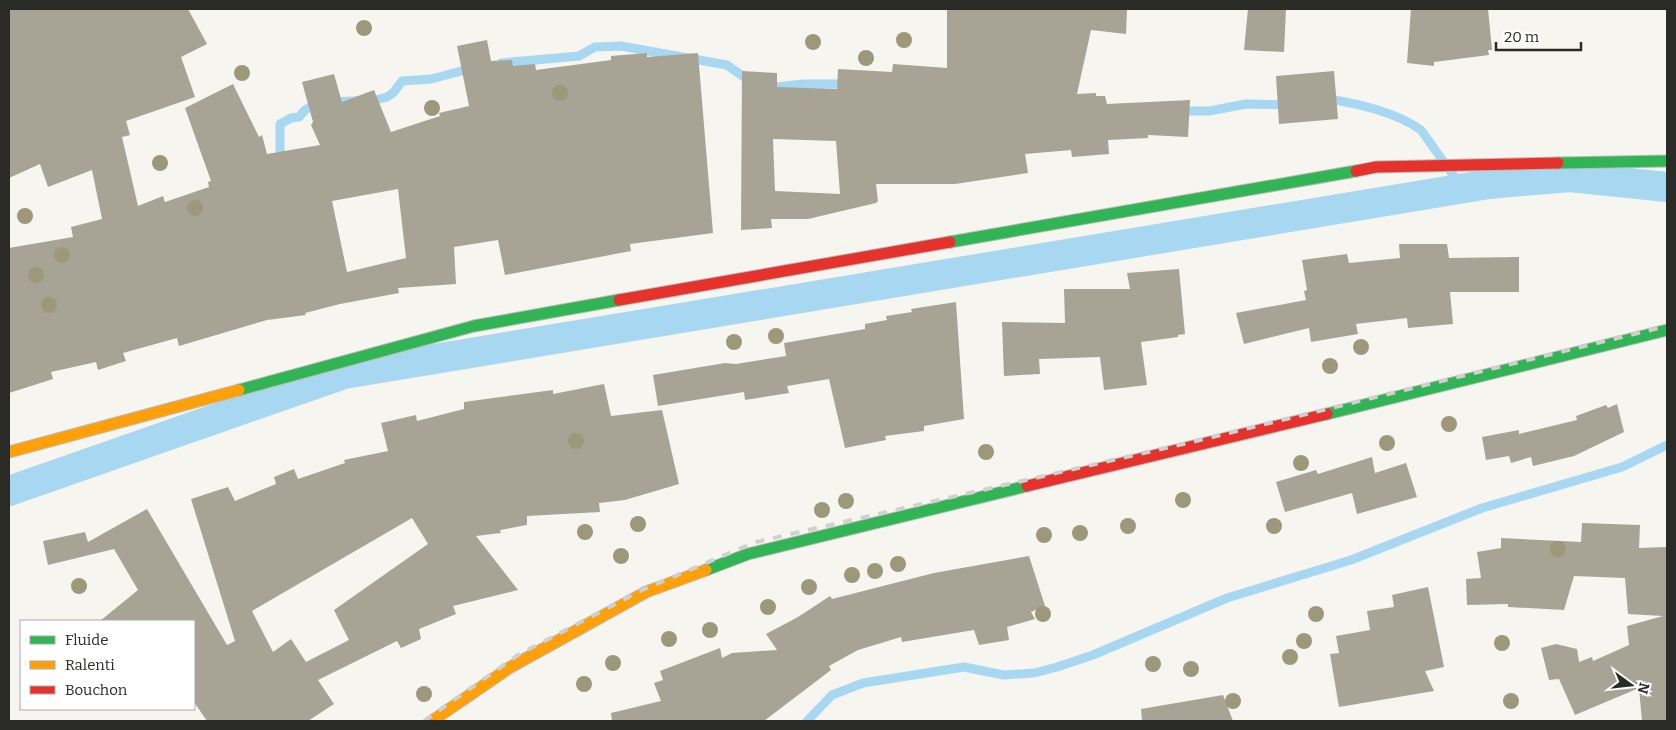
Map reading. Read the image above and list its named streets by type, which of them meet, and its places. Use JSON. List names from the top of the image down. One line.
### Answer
{"legend":["Fluide","Ralenti","Bouchon"],"scale_bar":"20 m","north":"right"}
